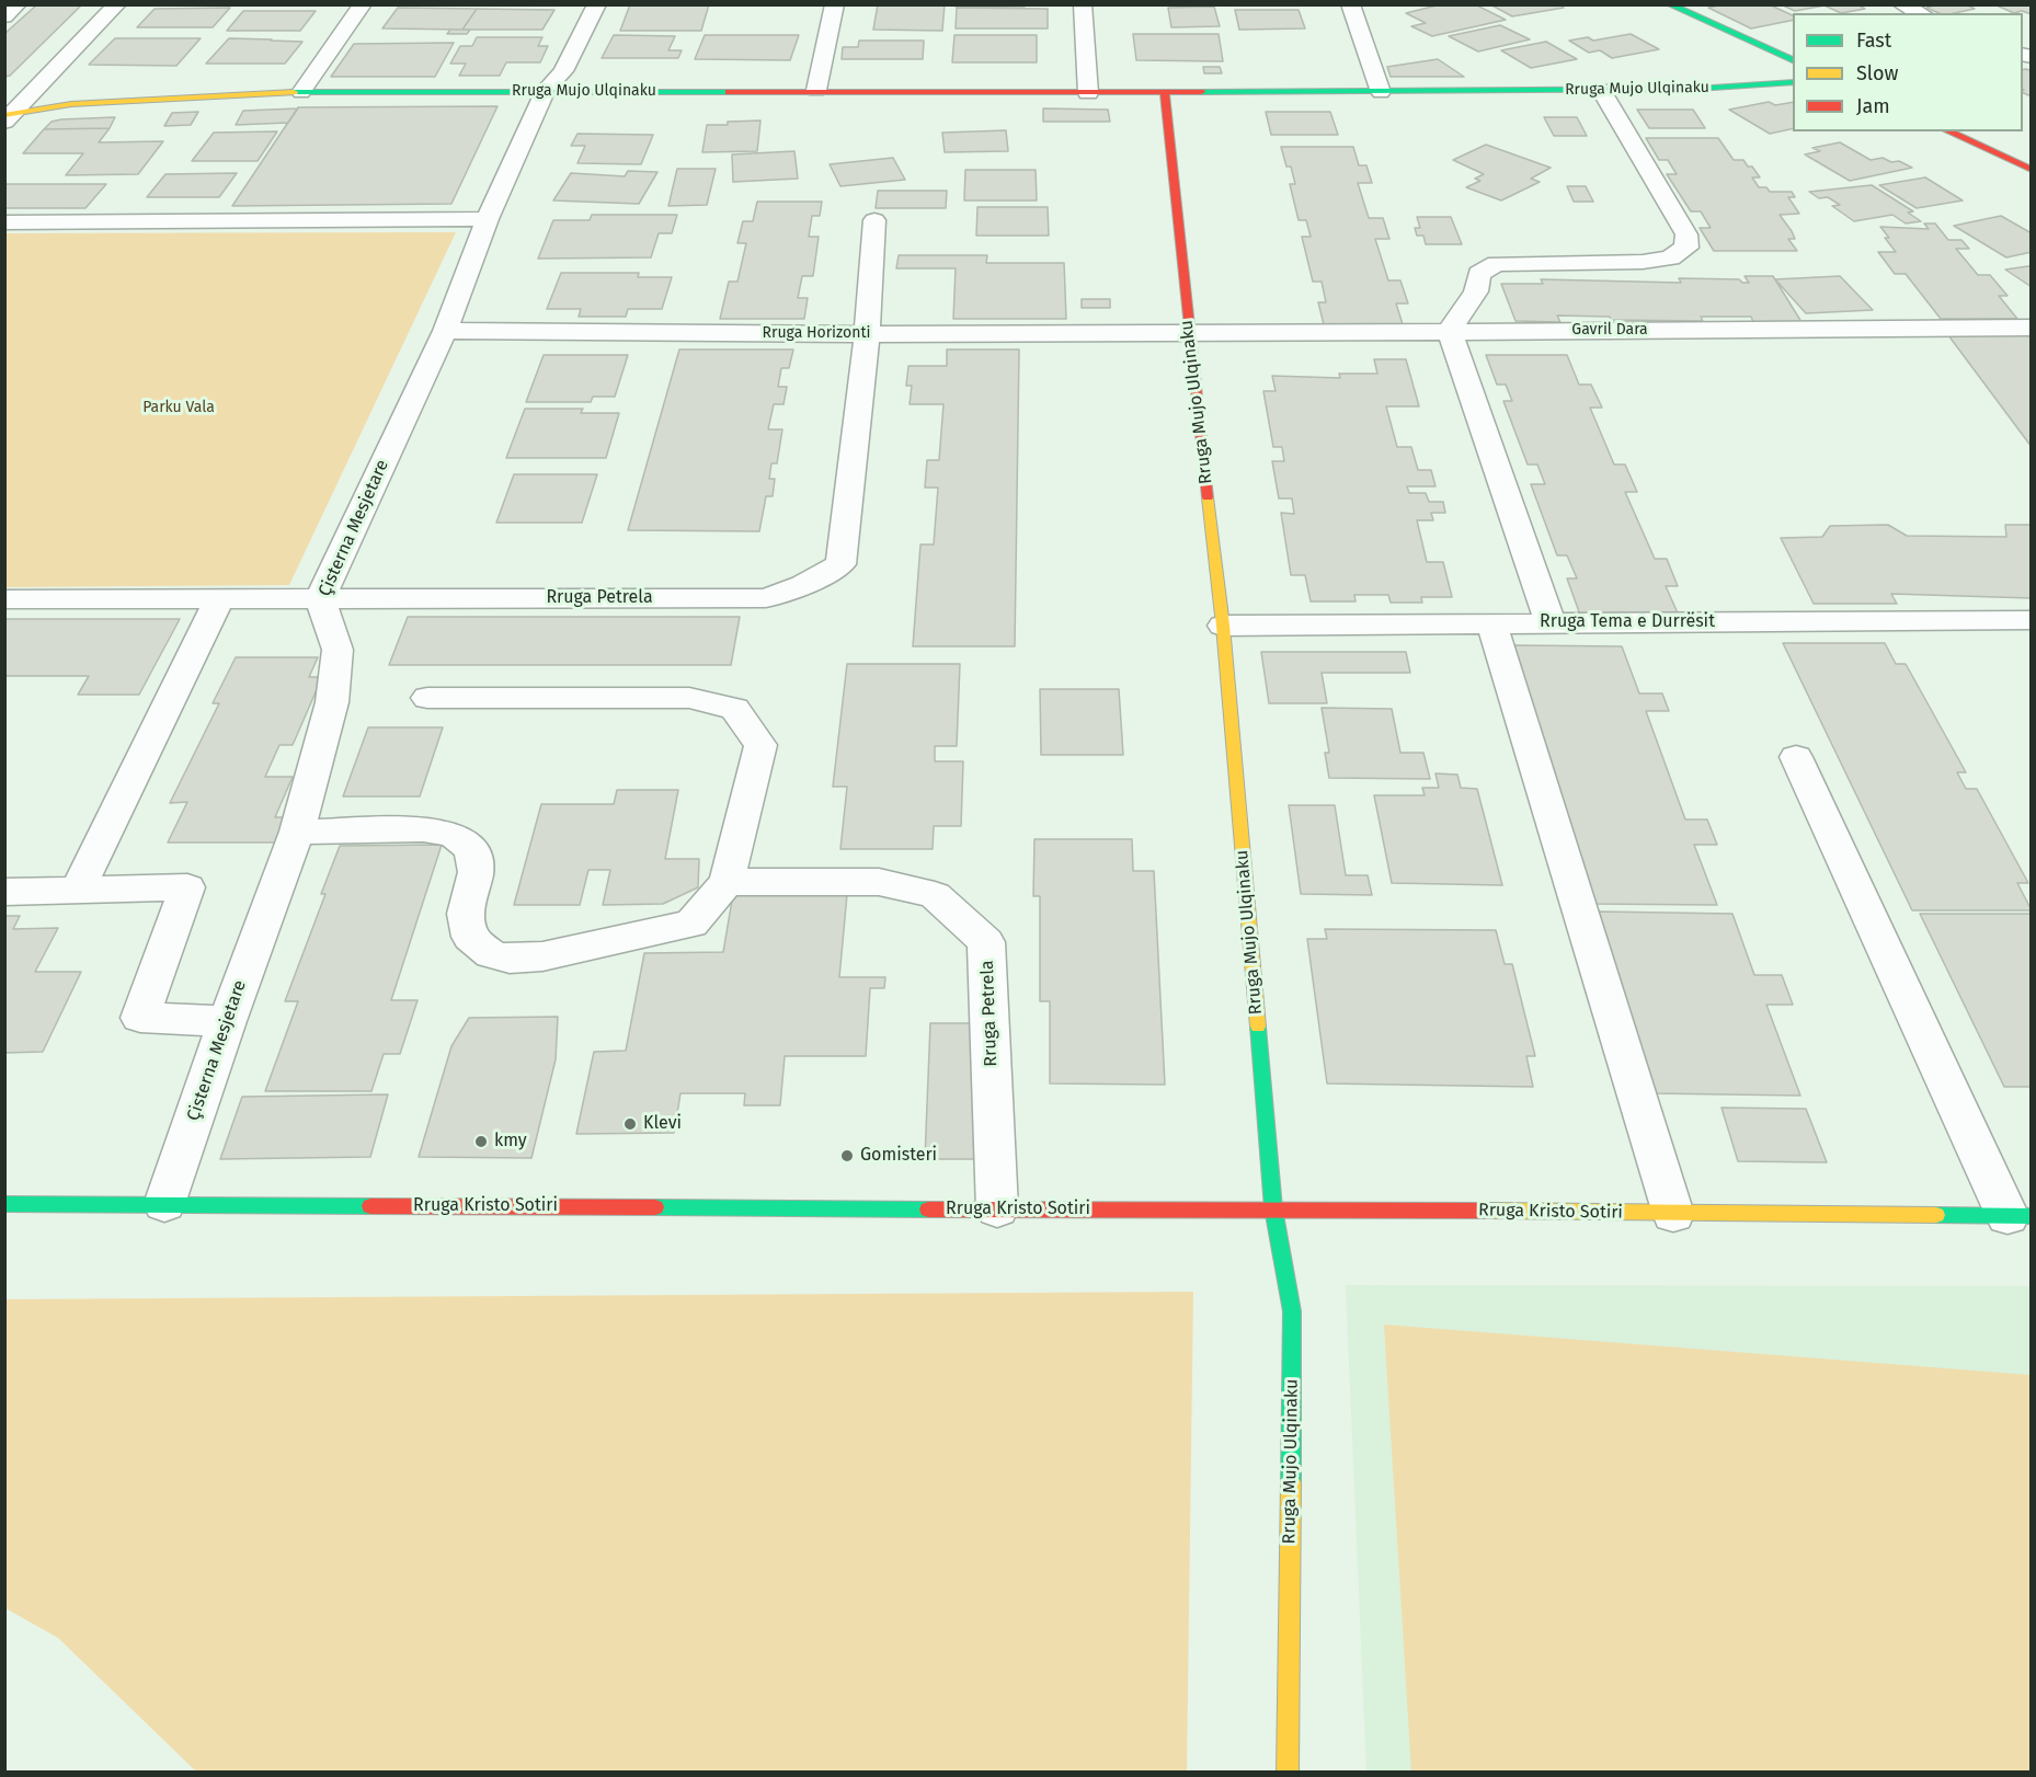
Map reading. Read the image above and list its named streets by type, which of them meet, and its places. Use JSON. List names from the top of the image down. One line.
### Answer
{"streets":{"street":["Rruga Mujo Ulqinaku","Gavril Dara","Rruga Horizonti","Çisterna Mesjetare","Rruga Petrela","Rruga Tema e Durrësit","Rruga Kristo Sotiri"]},"crossings":[["Rruga Mujo Ulqinaku","Gavril Dara"],["Rruga Mujo Ulqinaku","Rruga Horizonti"],["Rruga Mujo Ulqinaku","Çisterna Mesjetare"],["Rruga Mujo Ulqinaku","Rruga Tema e Durrësit"],["Rruga Mujo Ulqinaku","Rruga Kristo Sotiri"],["Gavril Dara","Rruga Horizonti"],["Rruga Horizonti","Çisterna Mesjetare"],["Rruga Horizonti","Rruga Petrela"],["Çisterna Mesjetare","Rruga Petrela"],["Çisterna Mesjetare","Rruga Kristo Sotiri"],["Rruga Petrela","Rruga Kristo Sotiri"]],"parks":["Parku Vala"],"places":["Klevi","kmy","Gomisteri"],"legend":["Fast","Slow","Jam"]}
